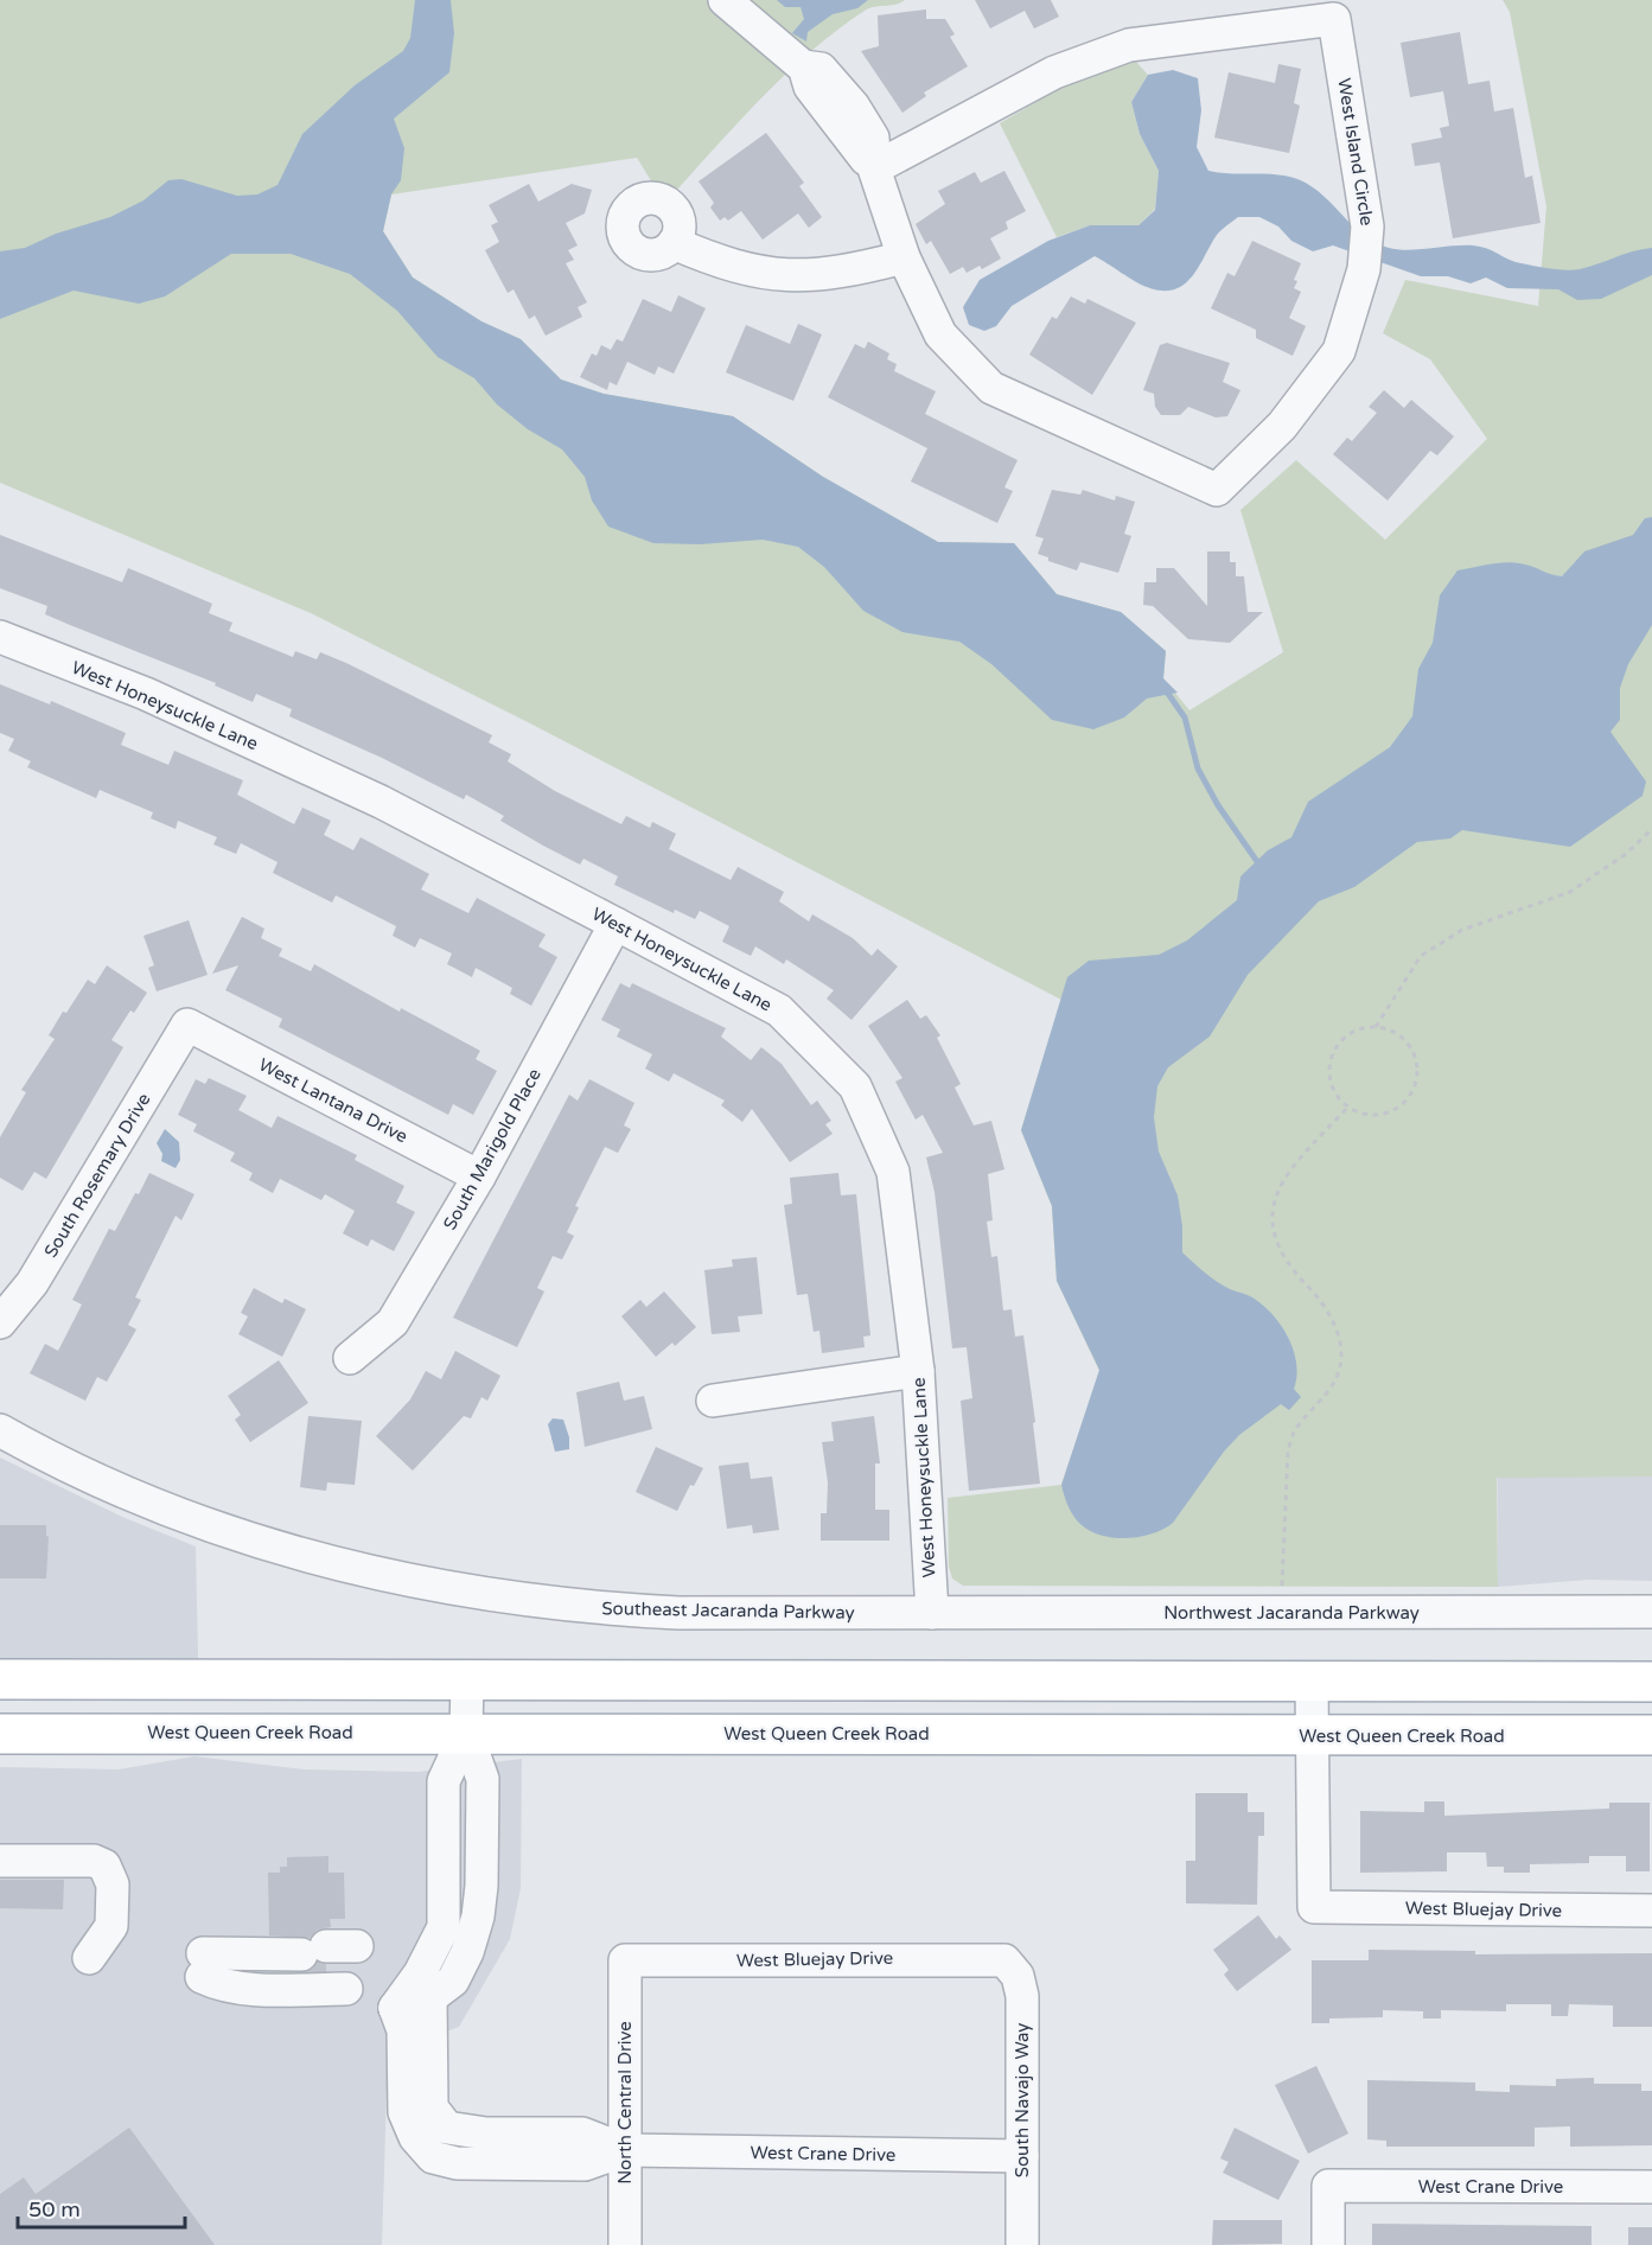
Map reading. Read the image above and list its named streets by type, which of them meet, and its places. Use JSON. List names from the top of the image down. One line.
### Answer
{"streets":{"main road":["West Queen Creek Road"],"street":["West Island Circle","West Honeysuckle Lane","West Lantana Drive","South Marigold Place","South Rosemary Drive","Southeast Jacaranda Parkway","Northwest Jacaranda Parkway","West Bluejay Drive","South Navajo Way","North Central Drive","West Crane Drive"]},"crossings":[["West Honeysuckle Lane","South Marigold Place"],["West Honeysuckle Lane","Southeast Jacaranda Parkway"],["West Honeysuckle Lane","Northwest Jacaranda Parkway"],["West Lantana Drive","South Marigold Place"],["West Lantana Drive","South Rosemary Drive"],["Southeast Jacaranda Parkway","Northwest Jacaranda Parkway"],["West Queen Creek Road","West Bluejay Drive"],["West Bluejay Drive","South Navajo Way"],["West Bluejay Drive","North Central Drive"],["South Navajo Way","West Crane Drive"],["North Central Drive","West Crane Drive"]],"scale_bar":"50 m"}
